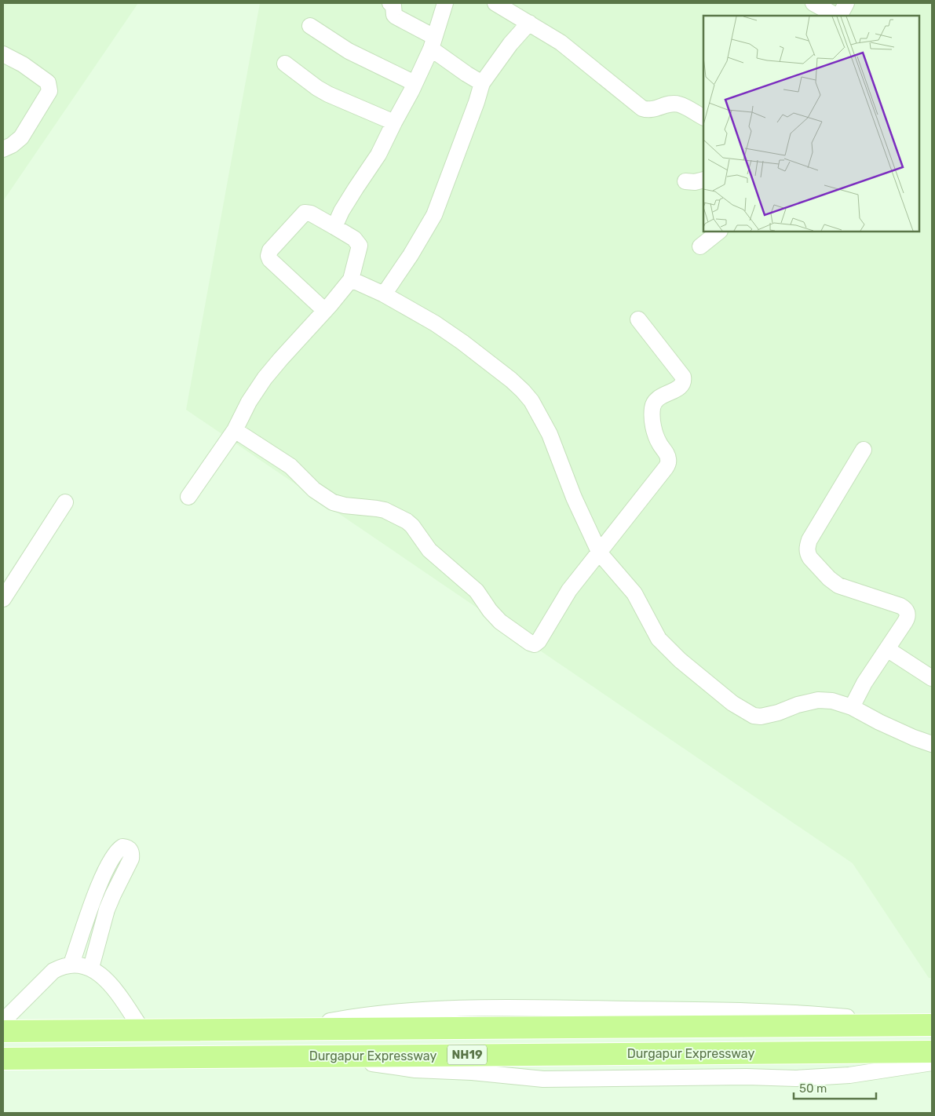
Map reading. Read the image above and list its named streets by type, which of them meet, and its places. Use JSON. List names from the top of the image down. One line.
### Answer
{"streets":{"highway":["Durgapur Expressway","NH19"]},"scale_bar":"50 m"}
